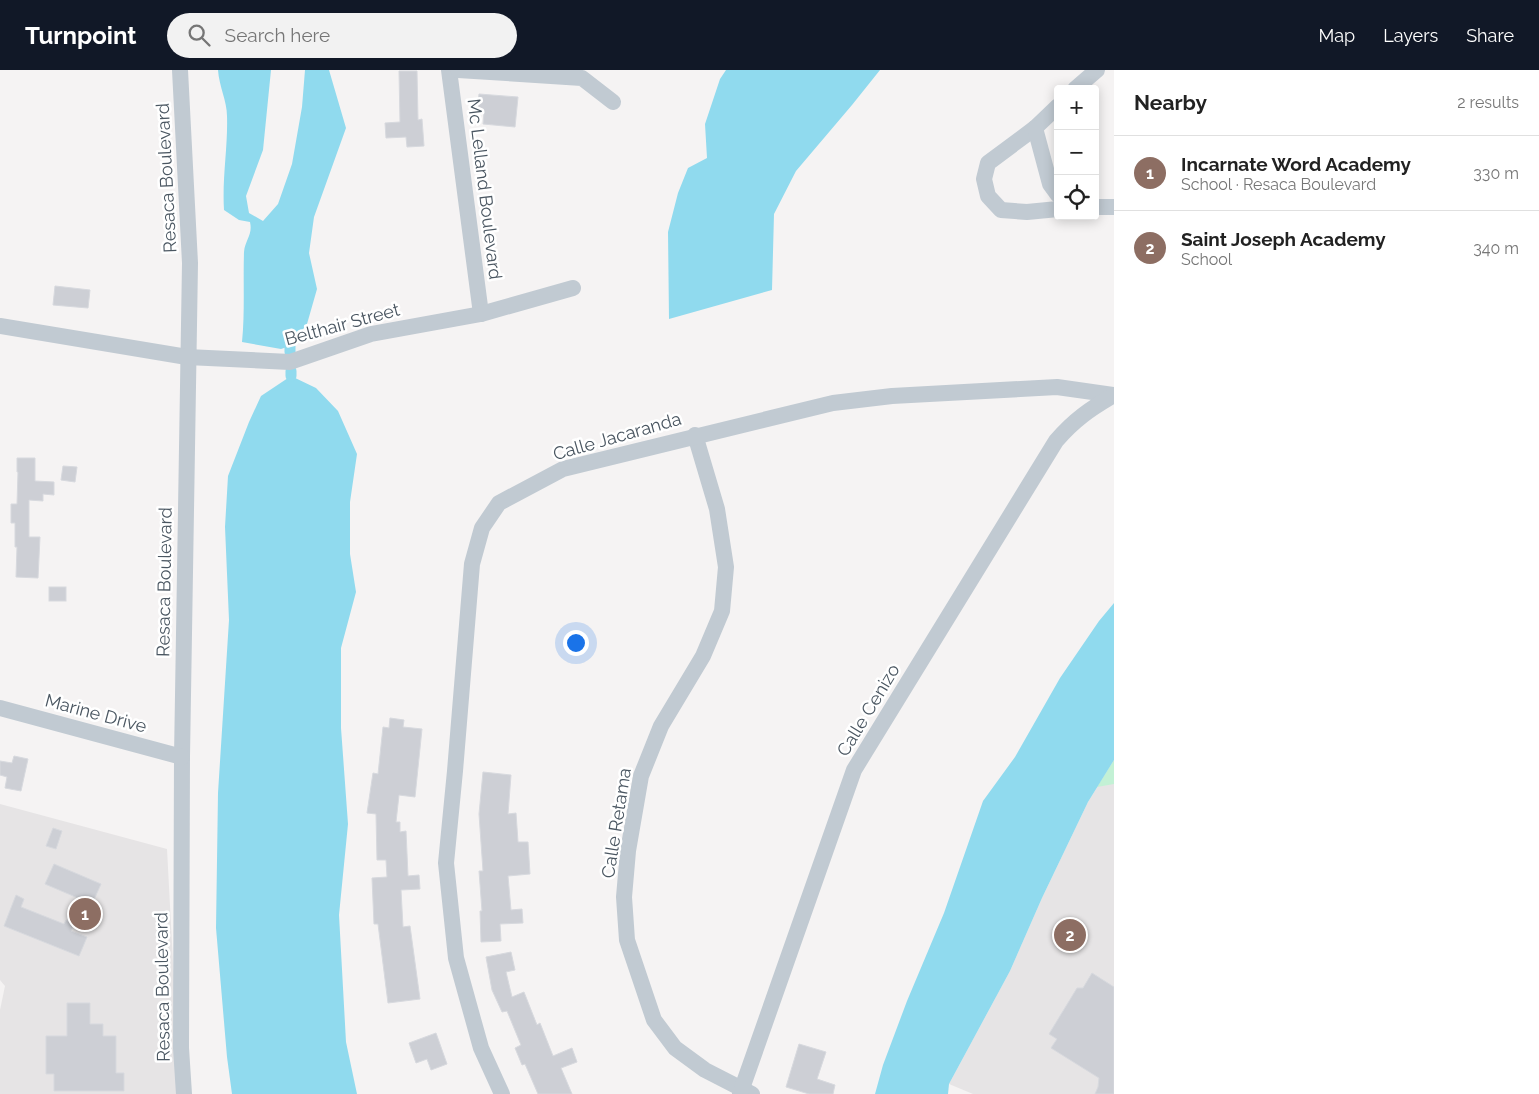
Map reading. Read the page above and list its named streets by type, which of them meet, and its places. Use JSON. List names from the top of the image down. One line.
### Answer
{"streets":{"street":["Resaca Boulevard","Mc Lelland Boulevard","Belthair Street","Calle Jacaranda","Calle Cenizo","Marine Drive","Calle Retama"]},"crossings":[["Resaca Boulevard","Belthair Street"],["Resaca Boulevard","Marine Drive"],["Mc Lelland Boulevard","Belthair Street"],["Calle Jacaranda","Calle Cenizo"],["Calle Jacaranda","Calle Retama"],["Calle Cenizo","Calle Retama"]],"page":{"header":"Turnpoint","search":"Search here","nav":["Map","Layers","Share"],"heading":["Nearby","2 results"],"map_buttons":["+","−"],"list":[{"mark":"1","name":"Incarnate Word Academy","note":"School · Resaca Boulevard","value":"330 m"},{"mark":"2","name":"Saint Joseph Academy","note":"School","value":"340 m"}],"pins":["1","2"]}}
